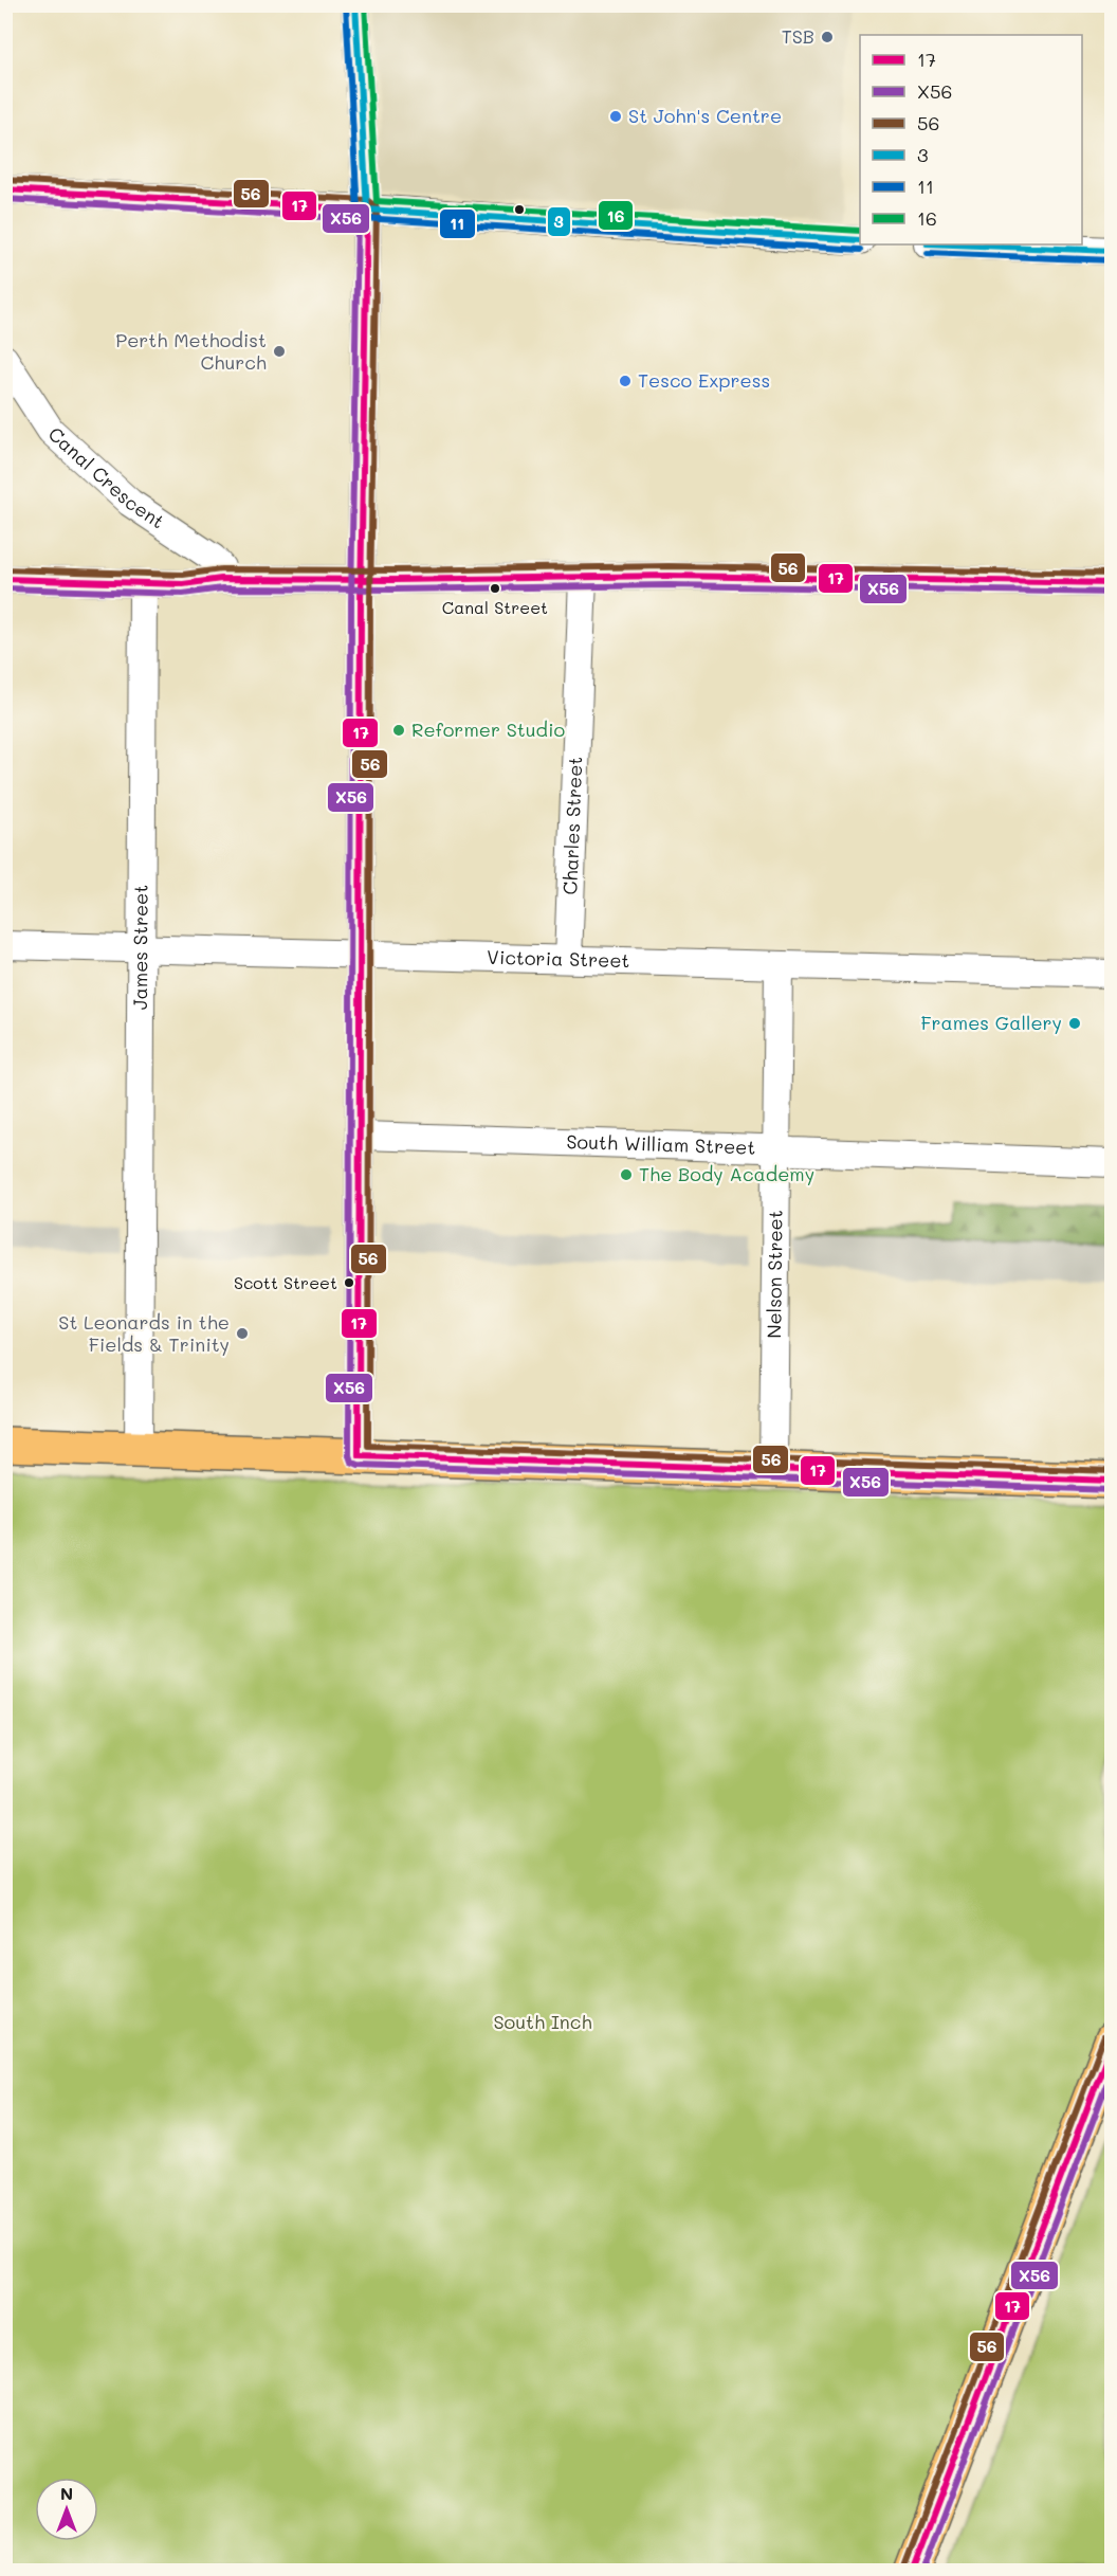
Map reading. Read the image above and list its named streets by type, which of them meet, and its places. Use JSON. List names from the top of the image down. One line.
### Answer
{"streets":{"street":["Canal Crescent","Charles Street","James Street","Victoria Street","South William Street","Nelson Street"]},"crossings":[["Charles Street","Victoria Street"],["James Street","Victoria Street"],["Victoria Street","Nelson Street"],["South William Street","Nelson Street"]],"parks":["South Inch"],"places":["TSB","St John's Centre","Perth Methodist Church","Tesco Express","Canal Street","Reformer Studio","Frames Gallery","The Body Academy","Scott Street","St Leonards in the Fields & Trinity"],"lines":["transit line 3","transit line 16","transit line 11","transit line 56","transit line 17","transit line X56"],"legend":["17","X56","56","3","11","16"],"north":"top"}
